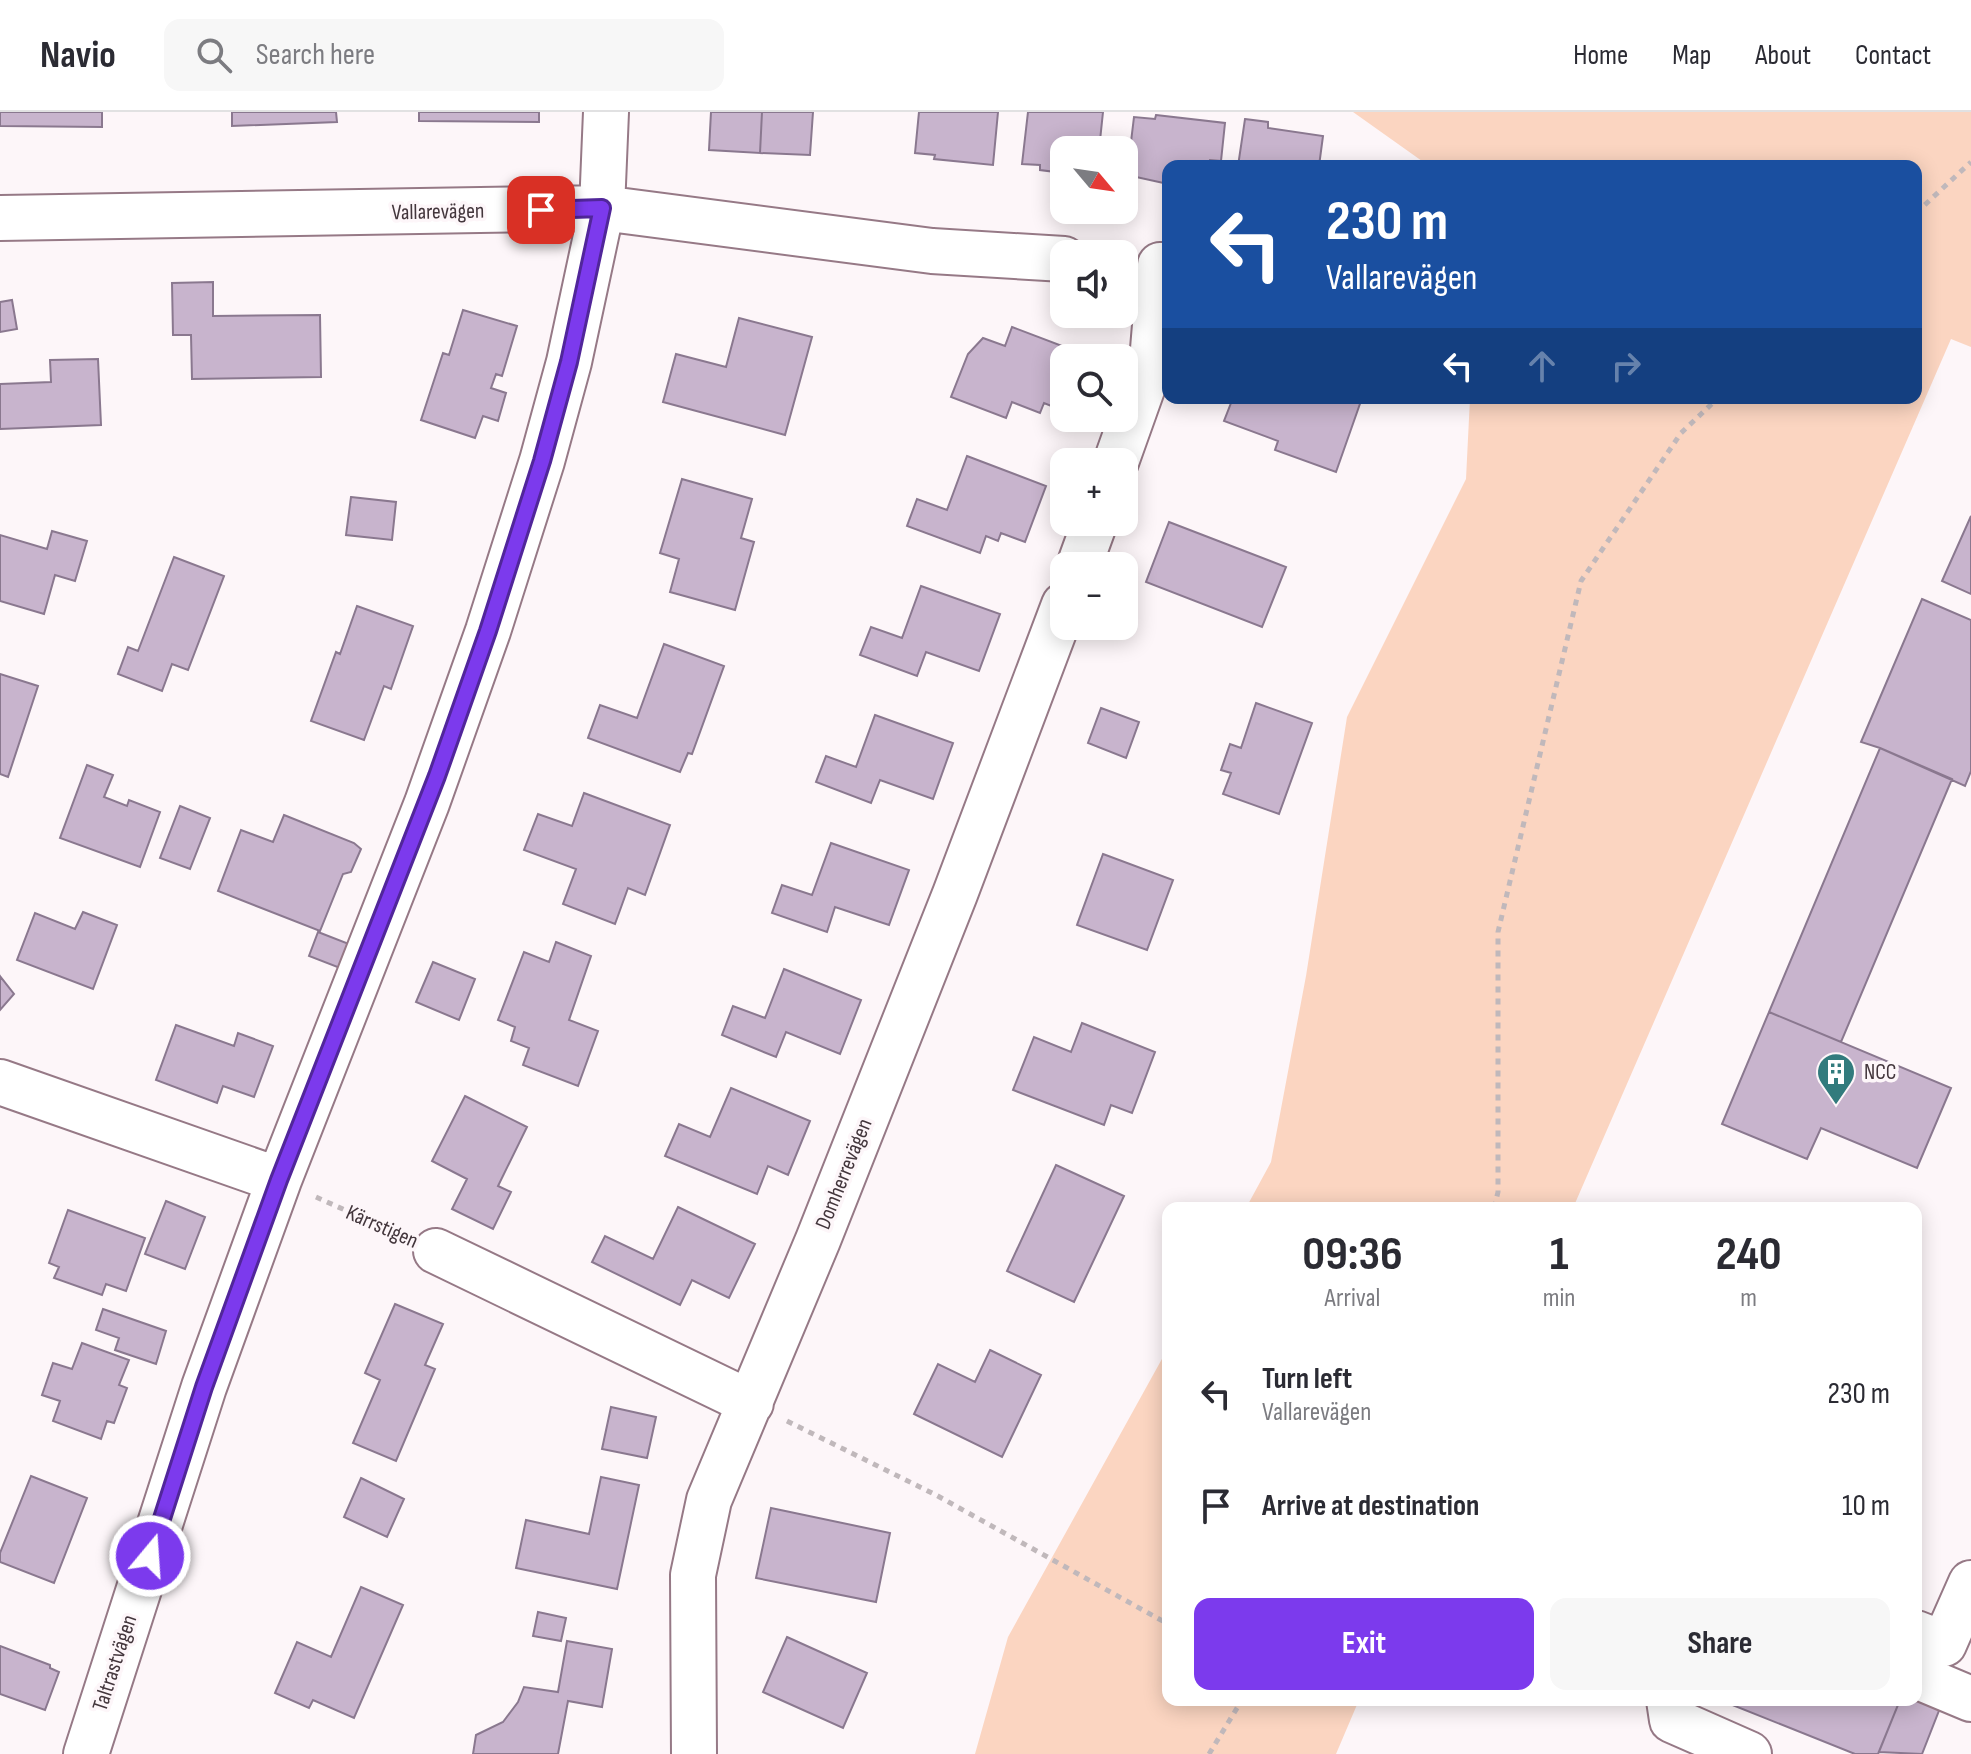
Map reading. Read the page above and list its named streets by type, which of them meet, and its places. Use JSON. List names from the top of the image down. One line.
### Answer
{"streets":{"street":["Vallarevägen","Domherrevägen","Kärrstigen","Taltrastvägen"]},"crossings":[["Vallarevägen","Taltrastvägen"],["Domherrevägen","Kärrstigen"],["Kärrstigen","Taltrastvägen"]],"places":{"building":["NCC"]},"north":"bottom right","page":{"header":"Navio","search":"Search here","nav":["Home","Map","About","Contact"],"map_buttons":["+","−"],"turn":["230 m","Vallarevägen"],"eta":["09:36","Arrival","1","min","240","m"],"list":[{"name":"Turn left","note":"Vallarevägen","value":"230 m"},{"name":"Arrive at destination","value":"10 m"}],"buttons":["Exit","Share"]}}
